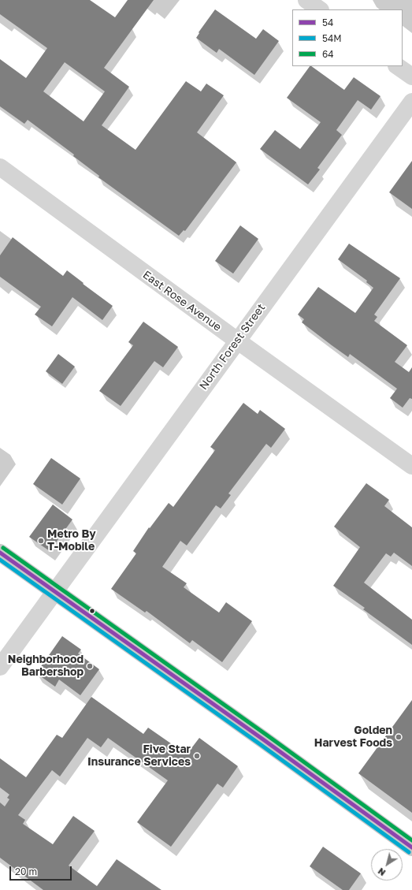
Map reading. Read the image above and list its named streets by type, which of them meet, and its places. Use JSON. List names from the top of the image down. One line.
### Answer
{"streets":{"street":["East Rose Avenue","North Forest Street"]},"crossings":[["East Rose Avenue","North Forest Street"]],"places":["Metro By T-Mobile","Neighborhood Barbershop","Golden Harvest Foods","Five Star Insurance Services"],"lines":["transit line 64","transit line 54","transit line 54M"],"legend":["54","54M","64"],"scale_bar":"20 m","north":"bottom left"}
